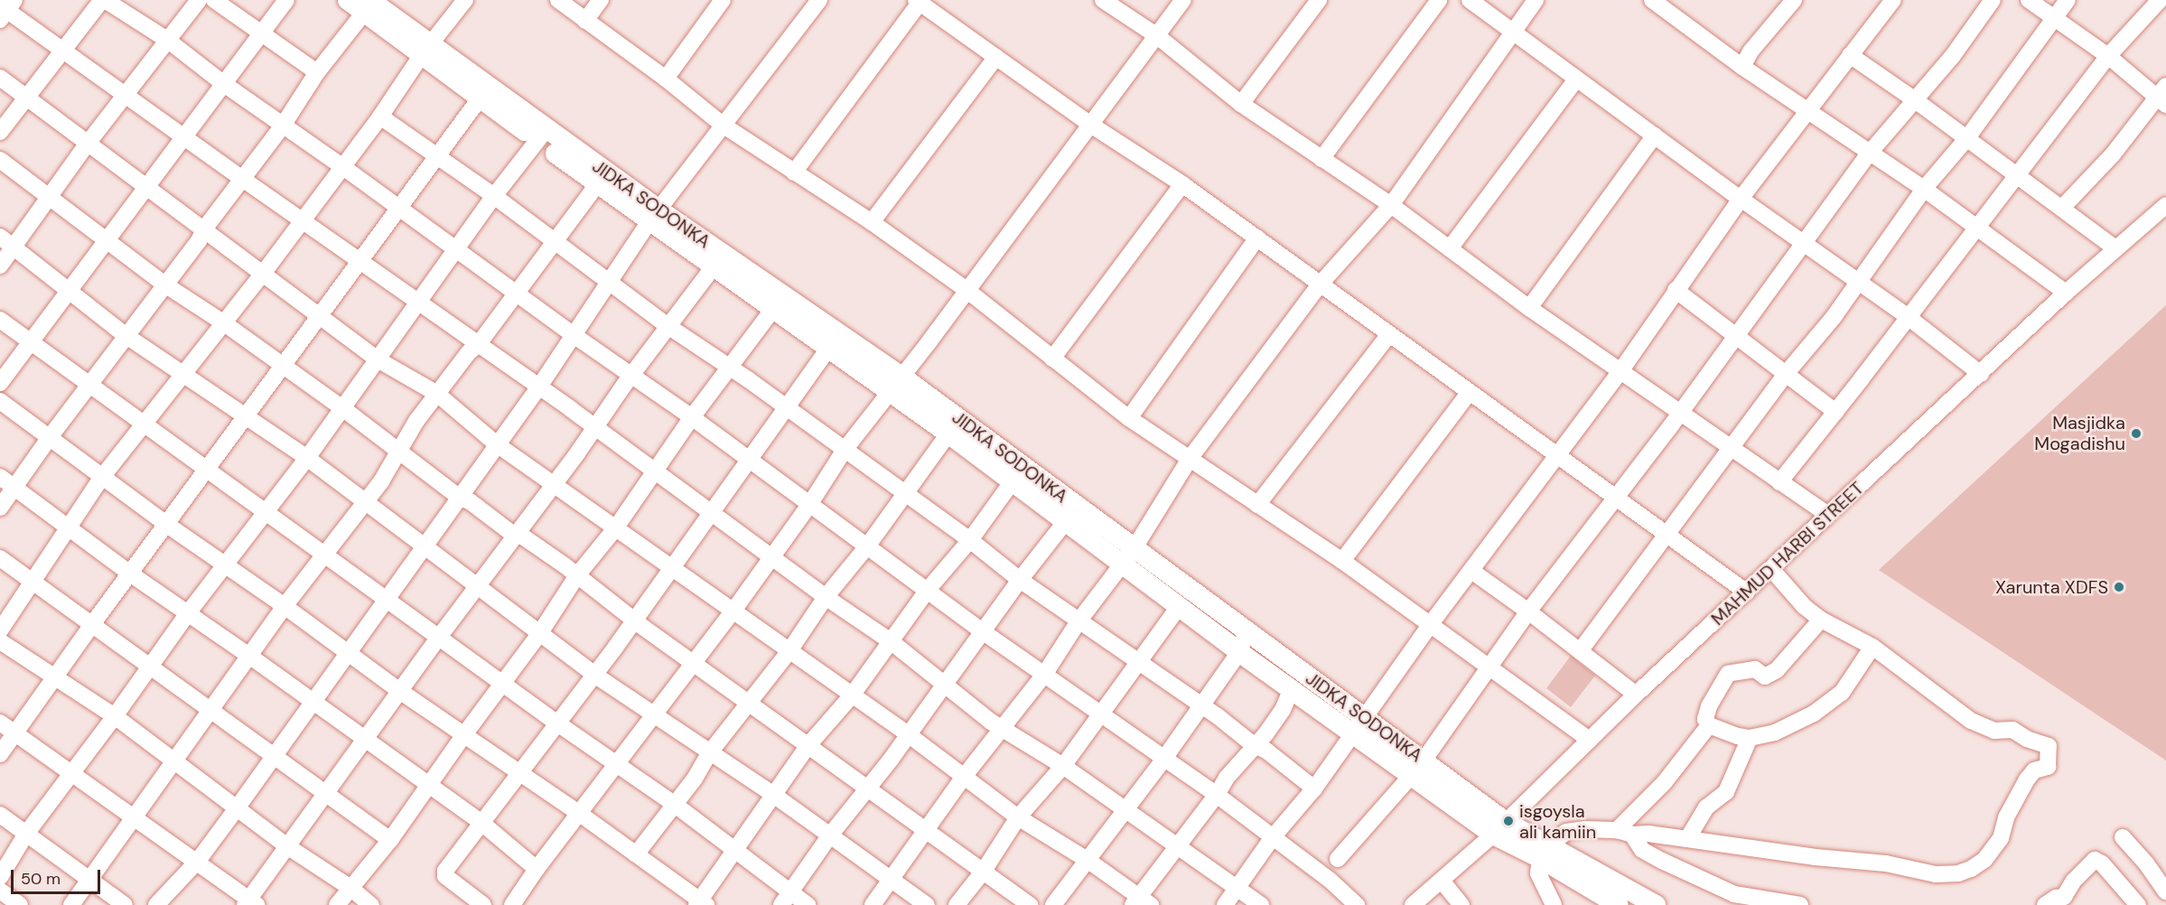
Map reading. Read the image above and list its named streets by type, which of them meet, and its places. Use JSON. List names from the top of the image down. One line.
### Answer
{"streets":{"main road":["JIDKA SODONKA"],"street":["MAHMUD HARBI STREET"]},"crossings":[["JIDKA SODONKA","MAHMUD HARBI STREET"]],"places":["Masjidka Mogadishu","Xarunta XDFS","isgoysla ali kamiin"],"scale_bar":"50 m"}
